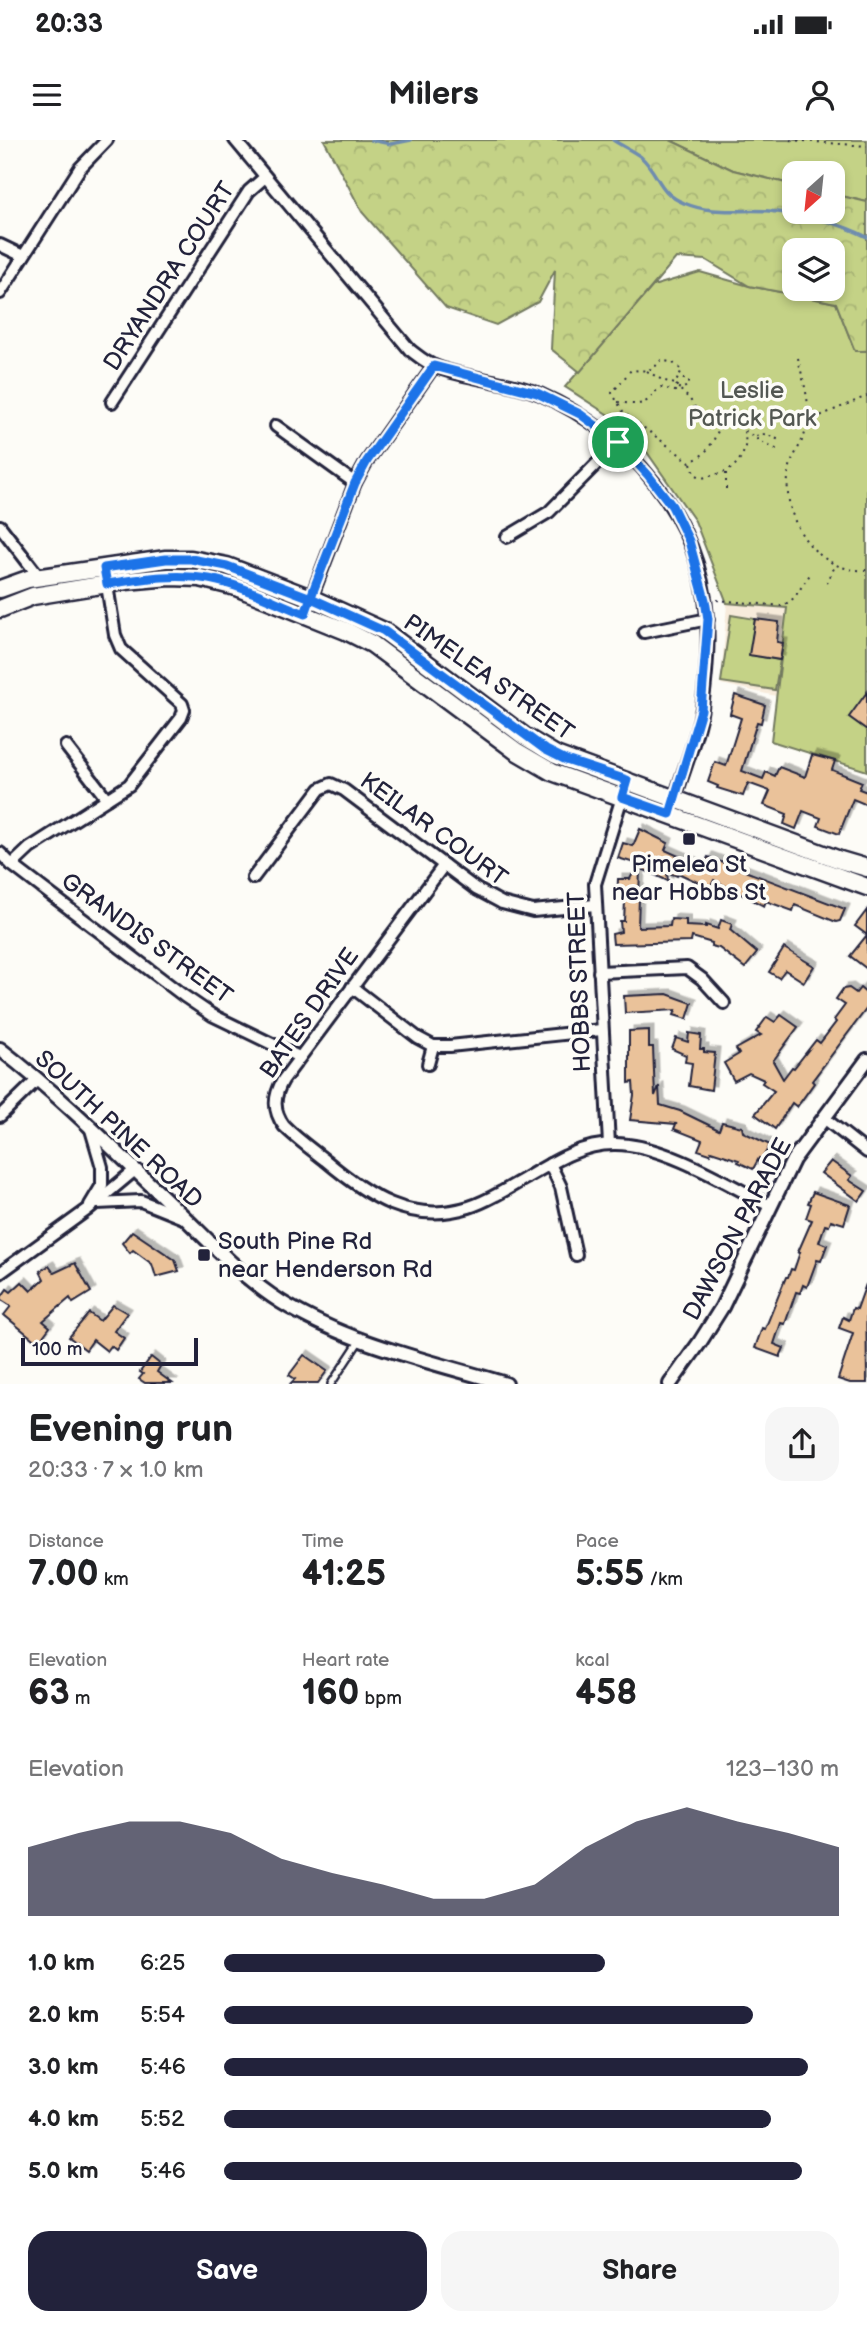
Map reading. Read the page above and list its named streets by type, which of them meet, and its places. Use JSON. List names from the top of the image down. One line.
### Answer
{"streets":{"main road":["PIMELEA STREET"],"street":["DRYANDRA COURT","KEILAR COURT","GRANDIS STREET","HOBBS STREET","BATES DRIVE","SOUTH PINE ROAD","DAWSON PARADE"]},"crossings":[["PIMELEA STREET","HOBBS STREET"],["KEILAR COURT","HOBBS STREET"],["KEILAR COURT","BATES DRIVE"],["GRANDIS STREET","BATES DRIVE"],["HOBBS STREET","BATES DRIVE"],["BATES DRIVE","DAWSON PARADE"]],"parks":["Leslie Patrick Park"],"places":{"transit":["Pimelea St near Hobbs St","South Pine Rd near Henderson Rd"]},"scale_bar":"100 m","north":"bottom left","page":{"status":"20:33","header":"Milers","scale":"100 m","heading":["Evening run","20:33 · 7 × 1.0 km"],"stats":[["Distance","7.00 km"],["Time","41:25"],["Pace","5:55 /km"],["Elevation","63 m"],["Heart rate","160 bpm"],["kcal","458"]],"chart":["Elevation","123–130 m"],"list":[{"name":"1.0 km","note":"6:25"},{"name":"2.0 km","note":"5:54"},{"name":"3.0 km","note":"5:46"},{"name":"4.0 km","note":"5:52"},{"name":"5.0 km","note":"5:46"}],"buttons":["Save","Share"]}}
